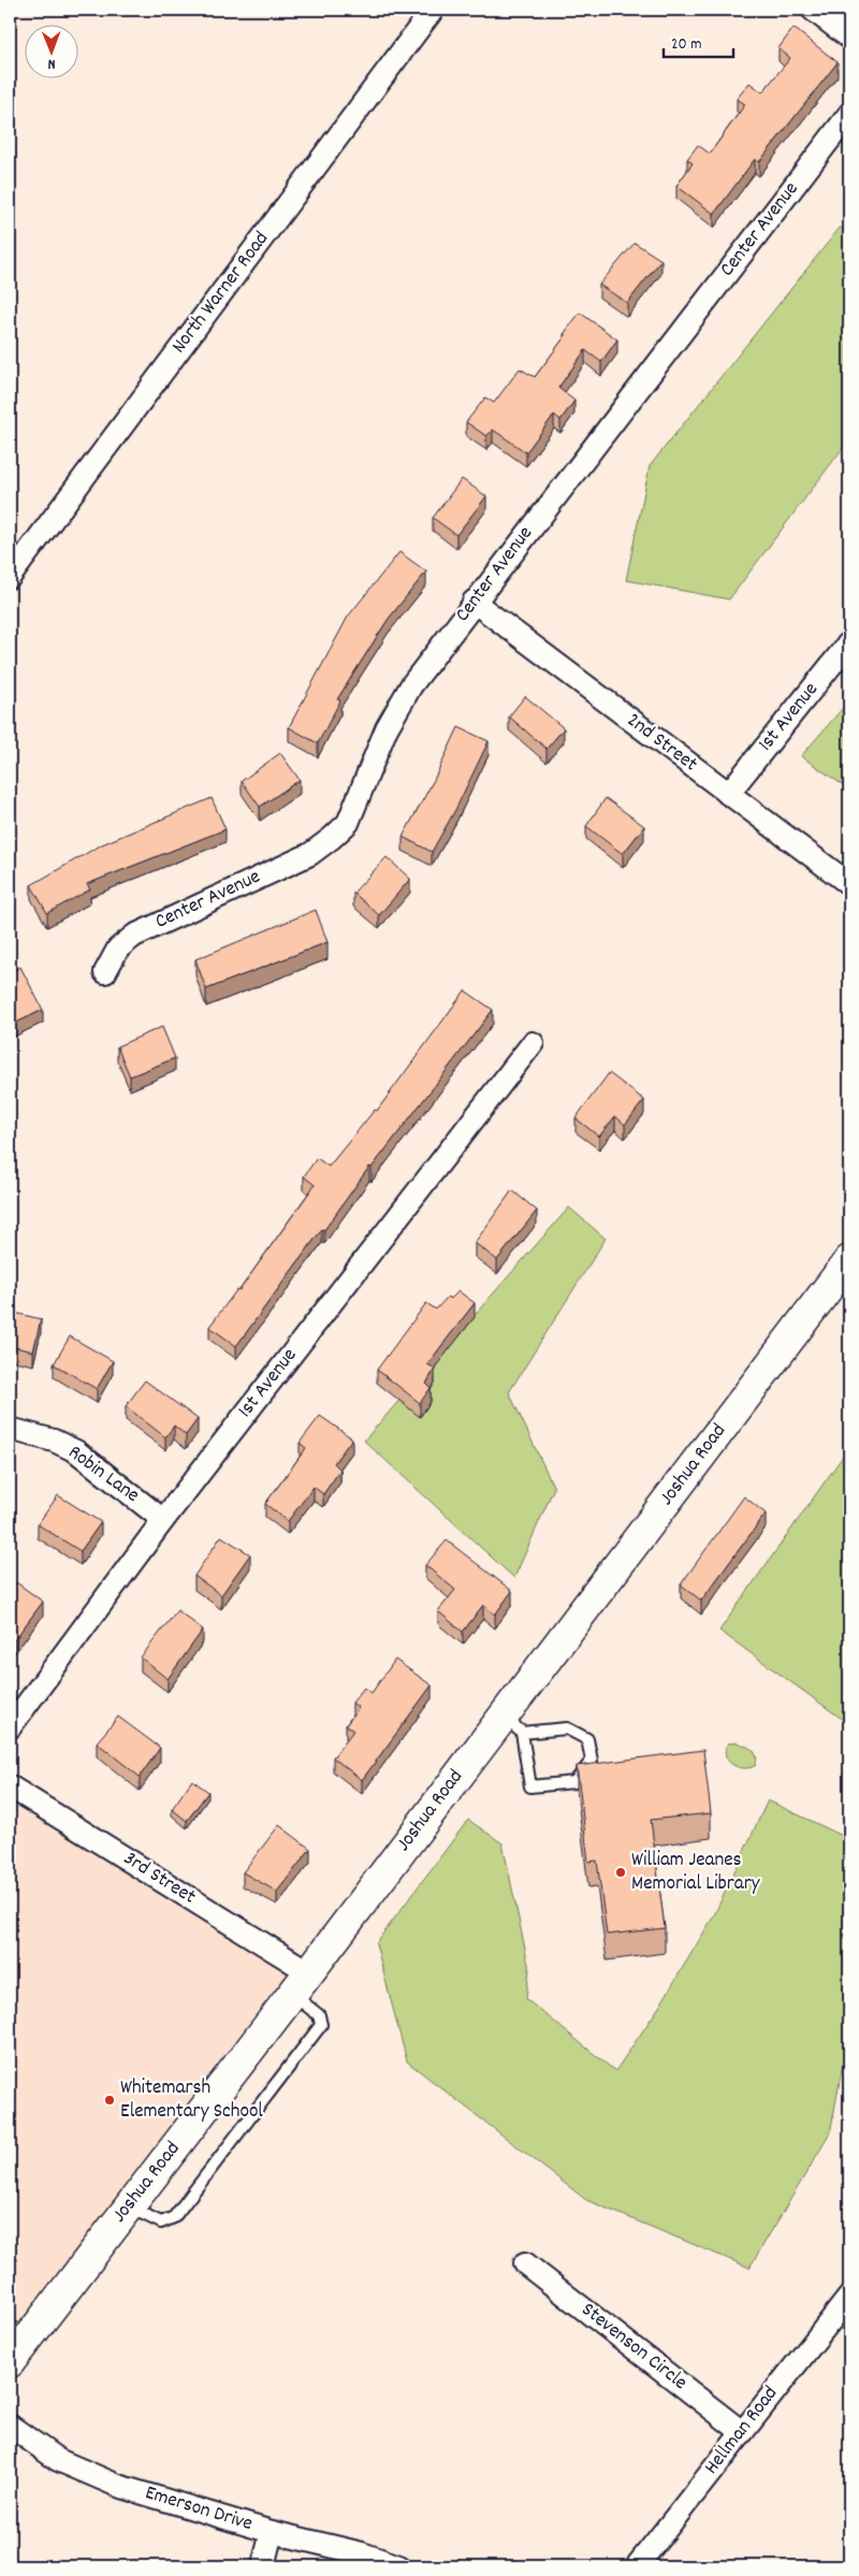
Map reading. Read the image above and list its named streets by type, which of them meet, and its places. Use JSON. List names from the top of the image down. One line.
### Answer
{"streets":{"main road":["Joshua Road"],"street":["Center Avenue","North Warner Road","1st Avenue","2nd Street","Robin Lane","3rd Street","Stevenson Circle","Hellman Road","Emerson Drive"]},"crossings":[["Center Avenue","2nd Street"],["1st Avenue","2nd Street"],["1st Avenue","Robin Lane"],["Joshua Road","3rd Street"],["Stevenson Circle","Hellman Road"]],"places":["William Jeanes Memorial Library","Whitemarsh Elementary School"],"scale_bar":"20 m","north":"bottom"}
